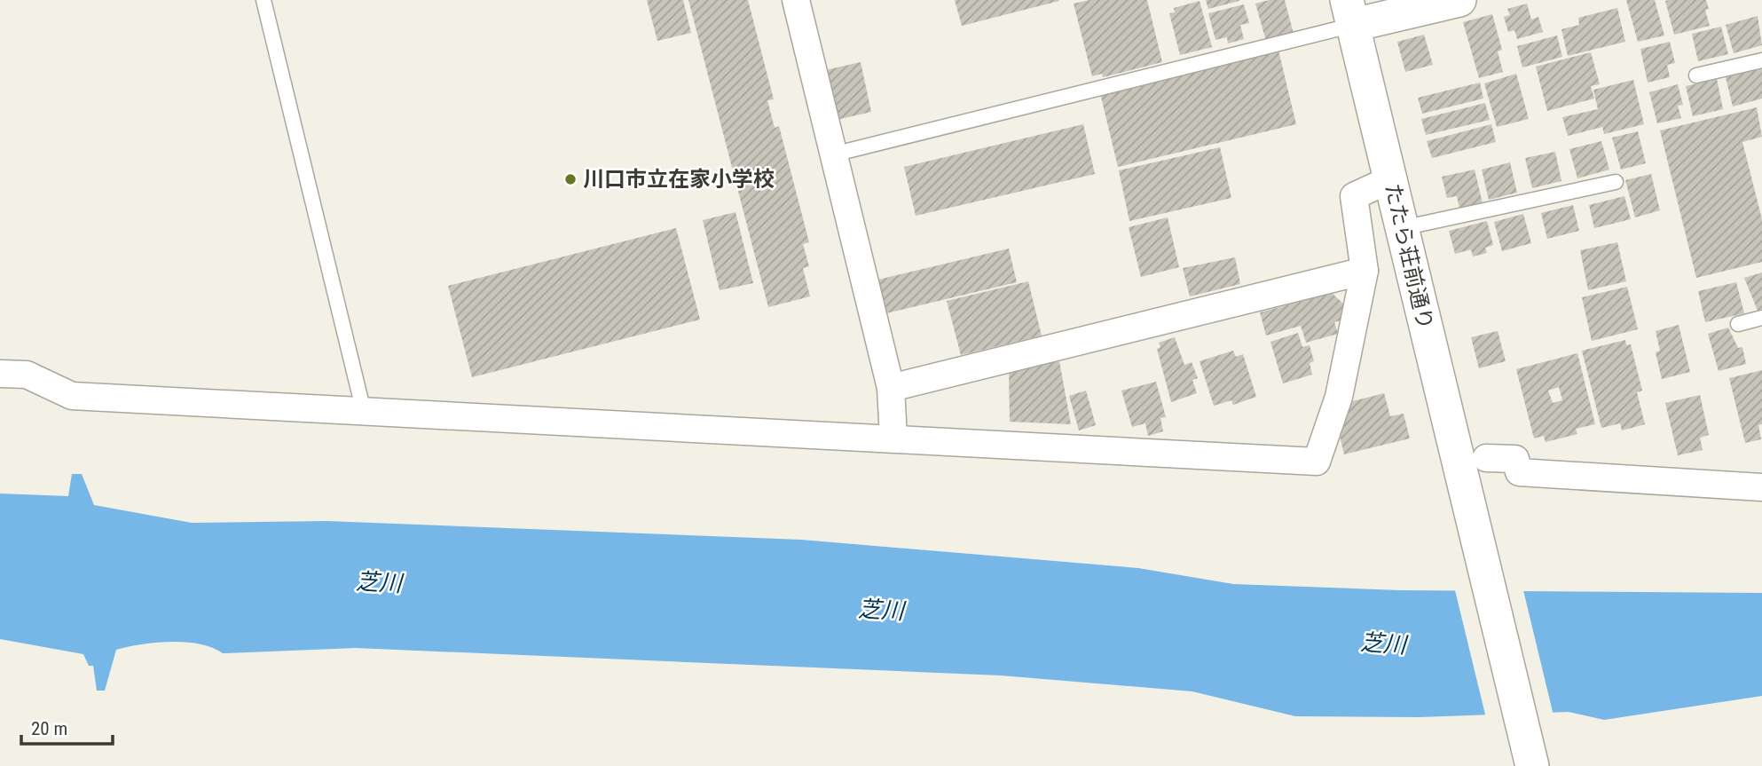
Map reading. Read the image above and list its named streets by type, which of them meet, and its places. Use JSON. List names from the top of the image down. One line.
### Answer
{"streets":{"street":["たたら荘前通り"]},"water":["芝川"],"places":["川口市立在家小学校"],"scale_bar":"20 m"}
